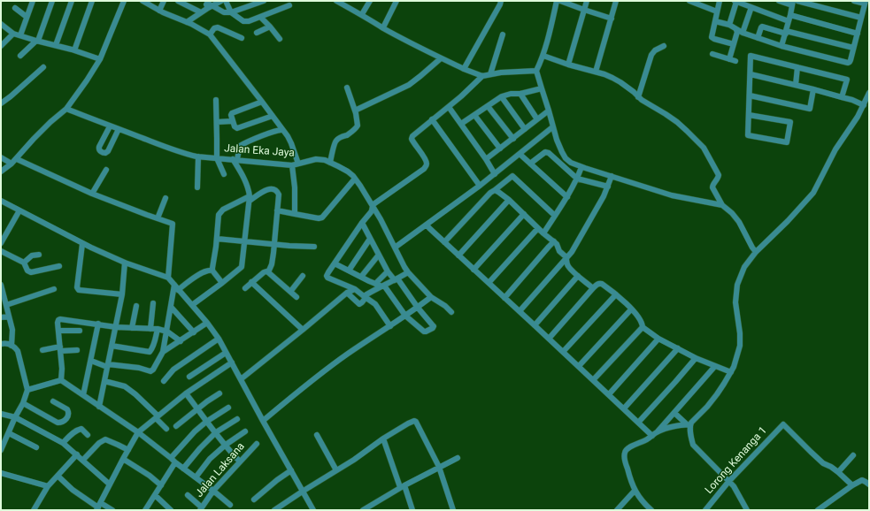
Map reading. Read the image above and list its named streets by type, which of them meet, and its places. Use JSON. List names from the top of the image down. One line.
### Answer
{"streets":{"street":["Jalan Eka Jaya","Lorong Kenanga 1","Jalan Laksana"]}}
